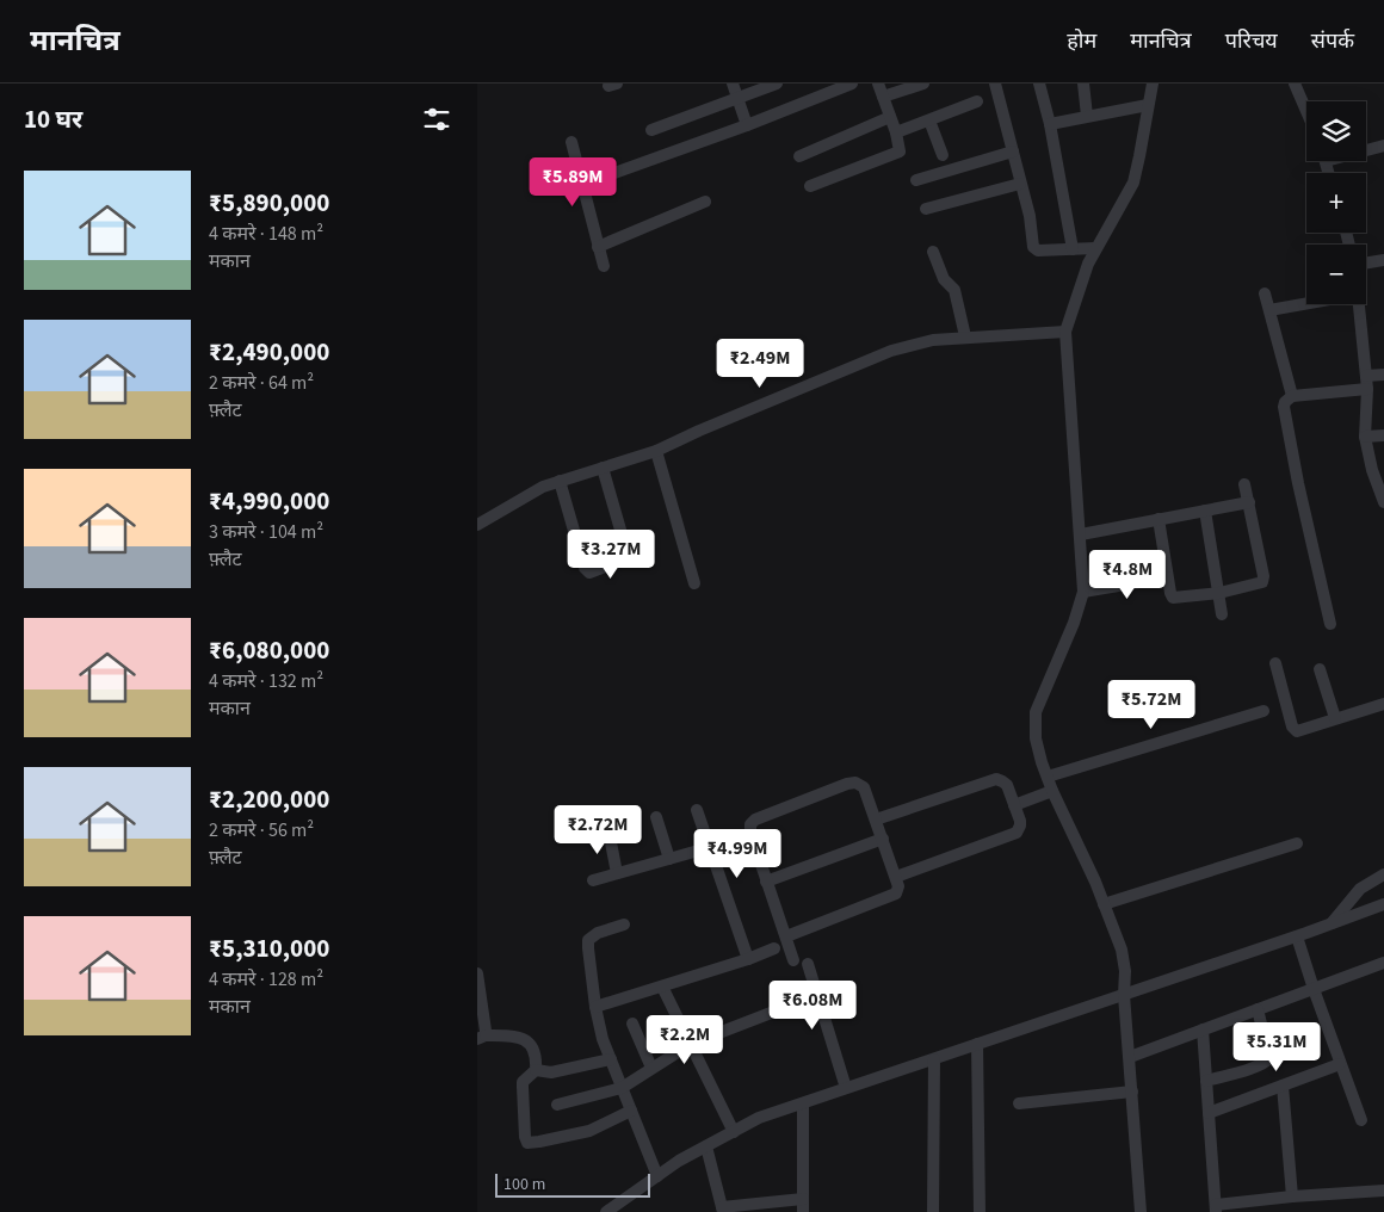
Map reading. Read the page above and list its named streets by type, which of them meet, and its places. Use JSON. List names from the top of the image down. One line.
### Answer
{"scale_bar":"100 m","page":{"header":"मानचित्र","nav":["होम","मानचित्र","परिचय","संपर्क"],"heading":"10 घर","map_buttons":["+","−"],"list":[{"name":"₹5,890,000","note":"4 कमरे · 148 m² · मकान"},{"name":"₹2,490,000","note":"2 कमरे · 64 m² · फ़्लैट"},{"name":"₹4,990,000","note":"3 कमरे · 104 m² · फ़्लैट"},{"name":"₹6,080,000","note":"4 कमरे · 132 m² · मकान"},{"name":"₹2,200,000","note":"2 कमरे · 56 m² · फ़्लैट"},{"name":"₹5,310,000","note":"4 कमरे · 128 m² · मकान"}],"price":["₹5.89M","₹2.49M","₹3.27M","₹4.8M","₹5.72M","₹2.72M","₹4.99M","₹6.08M","₹2.2M","₹5.31M"],"scale":"100 m"}}
